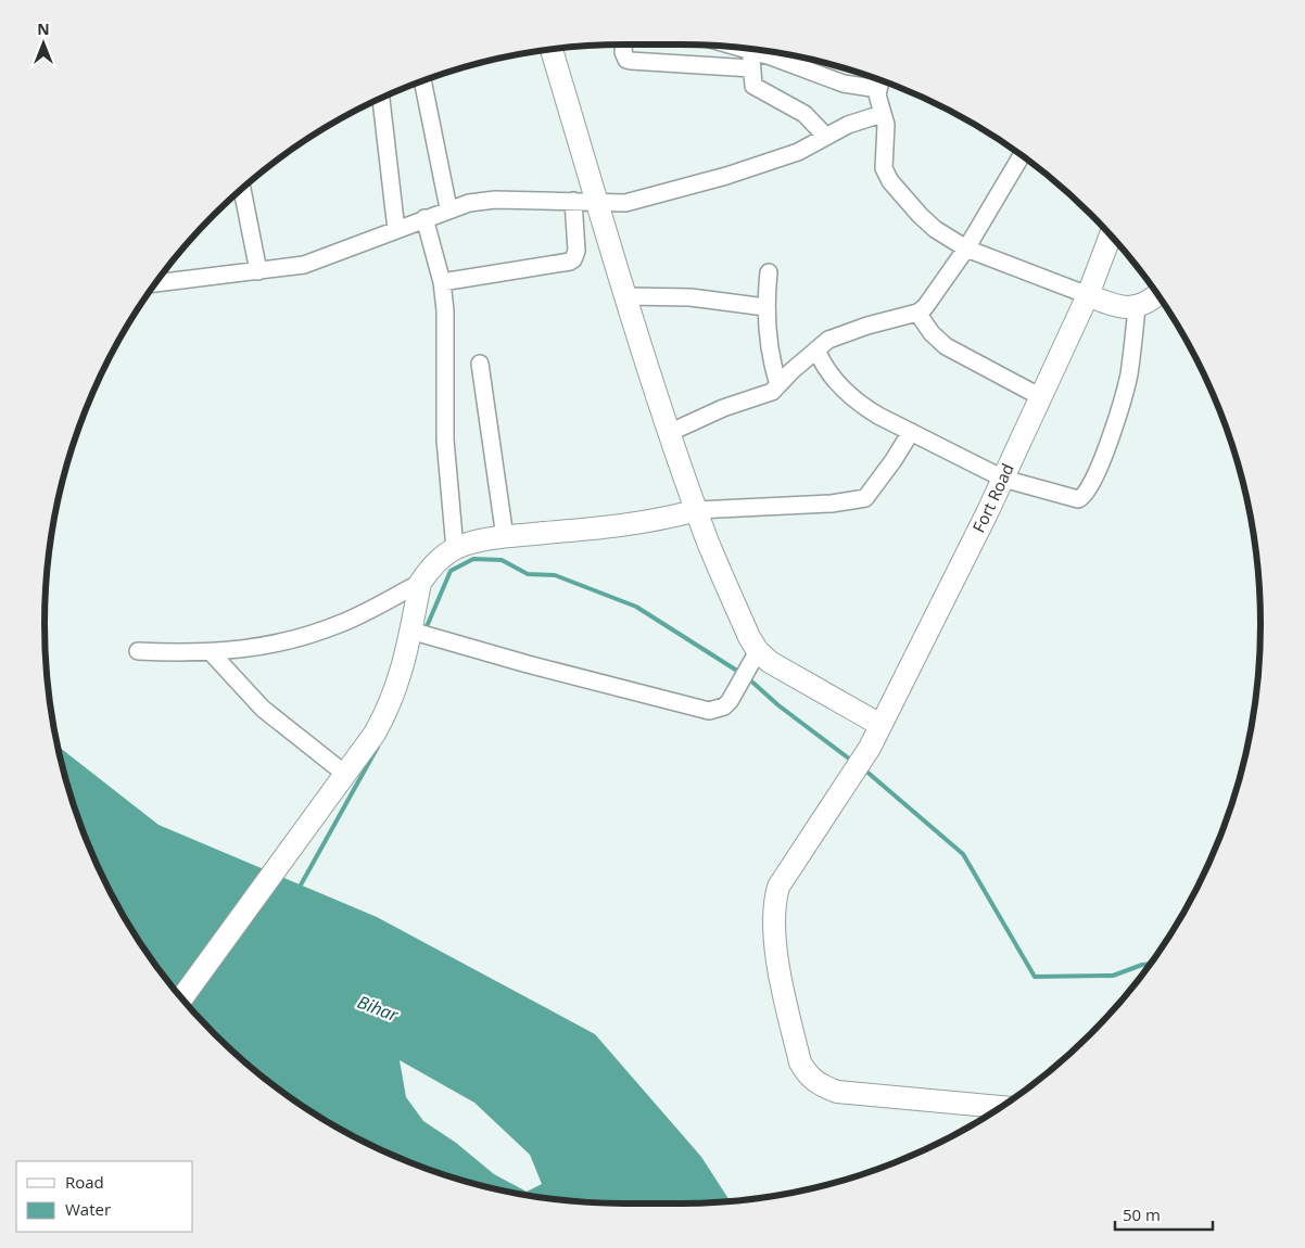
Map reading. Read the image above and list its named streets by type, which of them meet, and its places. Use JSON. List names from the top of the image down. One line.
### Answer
{"streets":{"street":["Fort Road"]},"water":["Bihar"],"legend":["Road","Water"],"scale_bar":"50 m","north":"top"}
